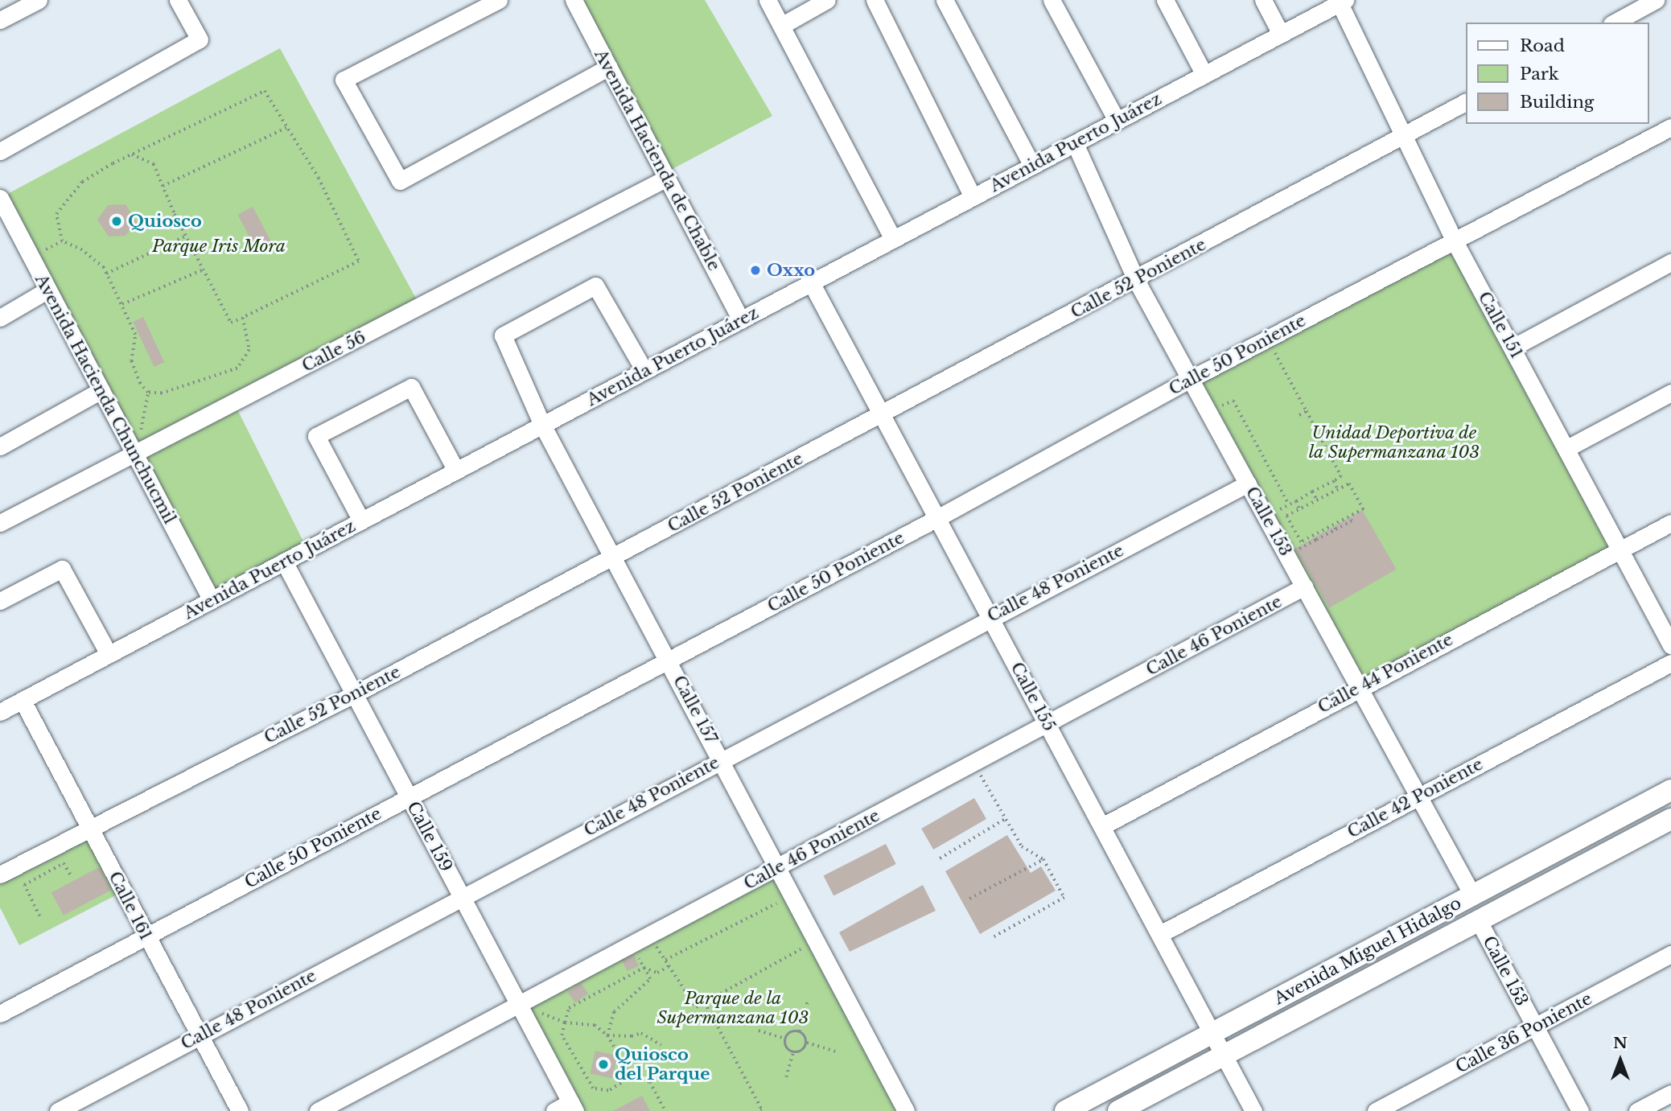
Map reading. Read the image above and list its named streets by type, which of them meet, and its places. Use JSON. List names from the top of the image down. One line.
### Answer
{"streets":{"main road":["Avenida Miguel Hidalgo"],"street":["Avenida Puerto Juárez","Avenida Hacienda de Chable","Calle 52 Poniente","Calle 151","Calle 56","Calle 50 Poniente","Avenida Hacienda Chunchucmil","Calle 153","Calle 48 Poniente","Calle 46 Poniente","Calle 44 Poniente","Calle 155","Calle 157","Calle 42 Poniente","Calle 159","Calle 161","Calle 36 Poniente"]},"crossings":[["Avenida Puerto Juárez","Avenida Hacienda de Chable"],["Avenida Puerto Juárez","Calle 151"],["Avenida Puerto Juárez","Avenida Hacienda Chunchucmil"],["Avenida Puerto Juárez","Calle 153"],["Avenida Puerto Juárez","Calle 155"],["Avenida Puerto Juárez","Calle 157"],["Avenida Puerto Juárez","Calle 159"],["Avenida Puerto Juárez","Calle 161"],["Avenida Hacienda de Chable","Calle 56"],["Calle 52 Poniente","Calle 151"],["Calle 52 Poniente","Calle 153"],["Calle 52 Poniente","Calle 155"],["Calle 52 Poniente","Calle 157"],["Calle 52 Poniente","Calle 159"],["Calle 52 Poniente","Calle 161"],["Calle 151","Calle 50 Poniente"],["Calle 151","Calle 44 Poniente"],["Calle 56","Avenida Hacienda Chunchucmil"],["Calle 50 Poniente","Calle 153"],["Calle 50 Poniente","Calle 155"],["Calle 50 Poniente","Calle 157"],["Calle 50 Poniente","Calle 159"],["Calle 50 Poniente","Calle 161"],["Calle 153","Calle 48 Poniente"],["Calle 153","Calle 46 Poniente"],["Calle 153","Calle 44 Poniente"],["Calle 153","Calle 42 Poniente"],["Calle 153","Avenida Miguel Hidalgo"],["Calle 153","Calle 36 Poniente"],["Calle 48 Poniente","Calle 155"],["Calle 48 Poniente","Calle 157"],["Calle 48 Poniente","Calle 159"],["Calle 48 Poniente","Calle 161"],["Calle 46 Poniente","Calle 155"],["Calle 46 Poniente","Calle 157"],["Calle 46 Poniente","Calle 159"],["Calle 44 Poniente","Calle 155"],["Calle 155","Calle 42 Poniente"],["Calle 155","Avenida Miguel Hidalgo"]],"parks":["Parque Iris Mora","Unidad Deportiva de la Supermanzana 103","Parque de la Supermanzana 103"],"places":["Quiosco","Oxxo","Quiosco del Parque"],"legend":["Road","Park","Building"],"north":"top"}
